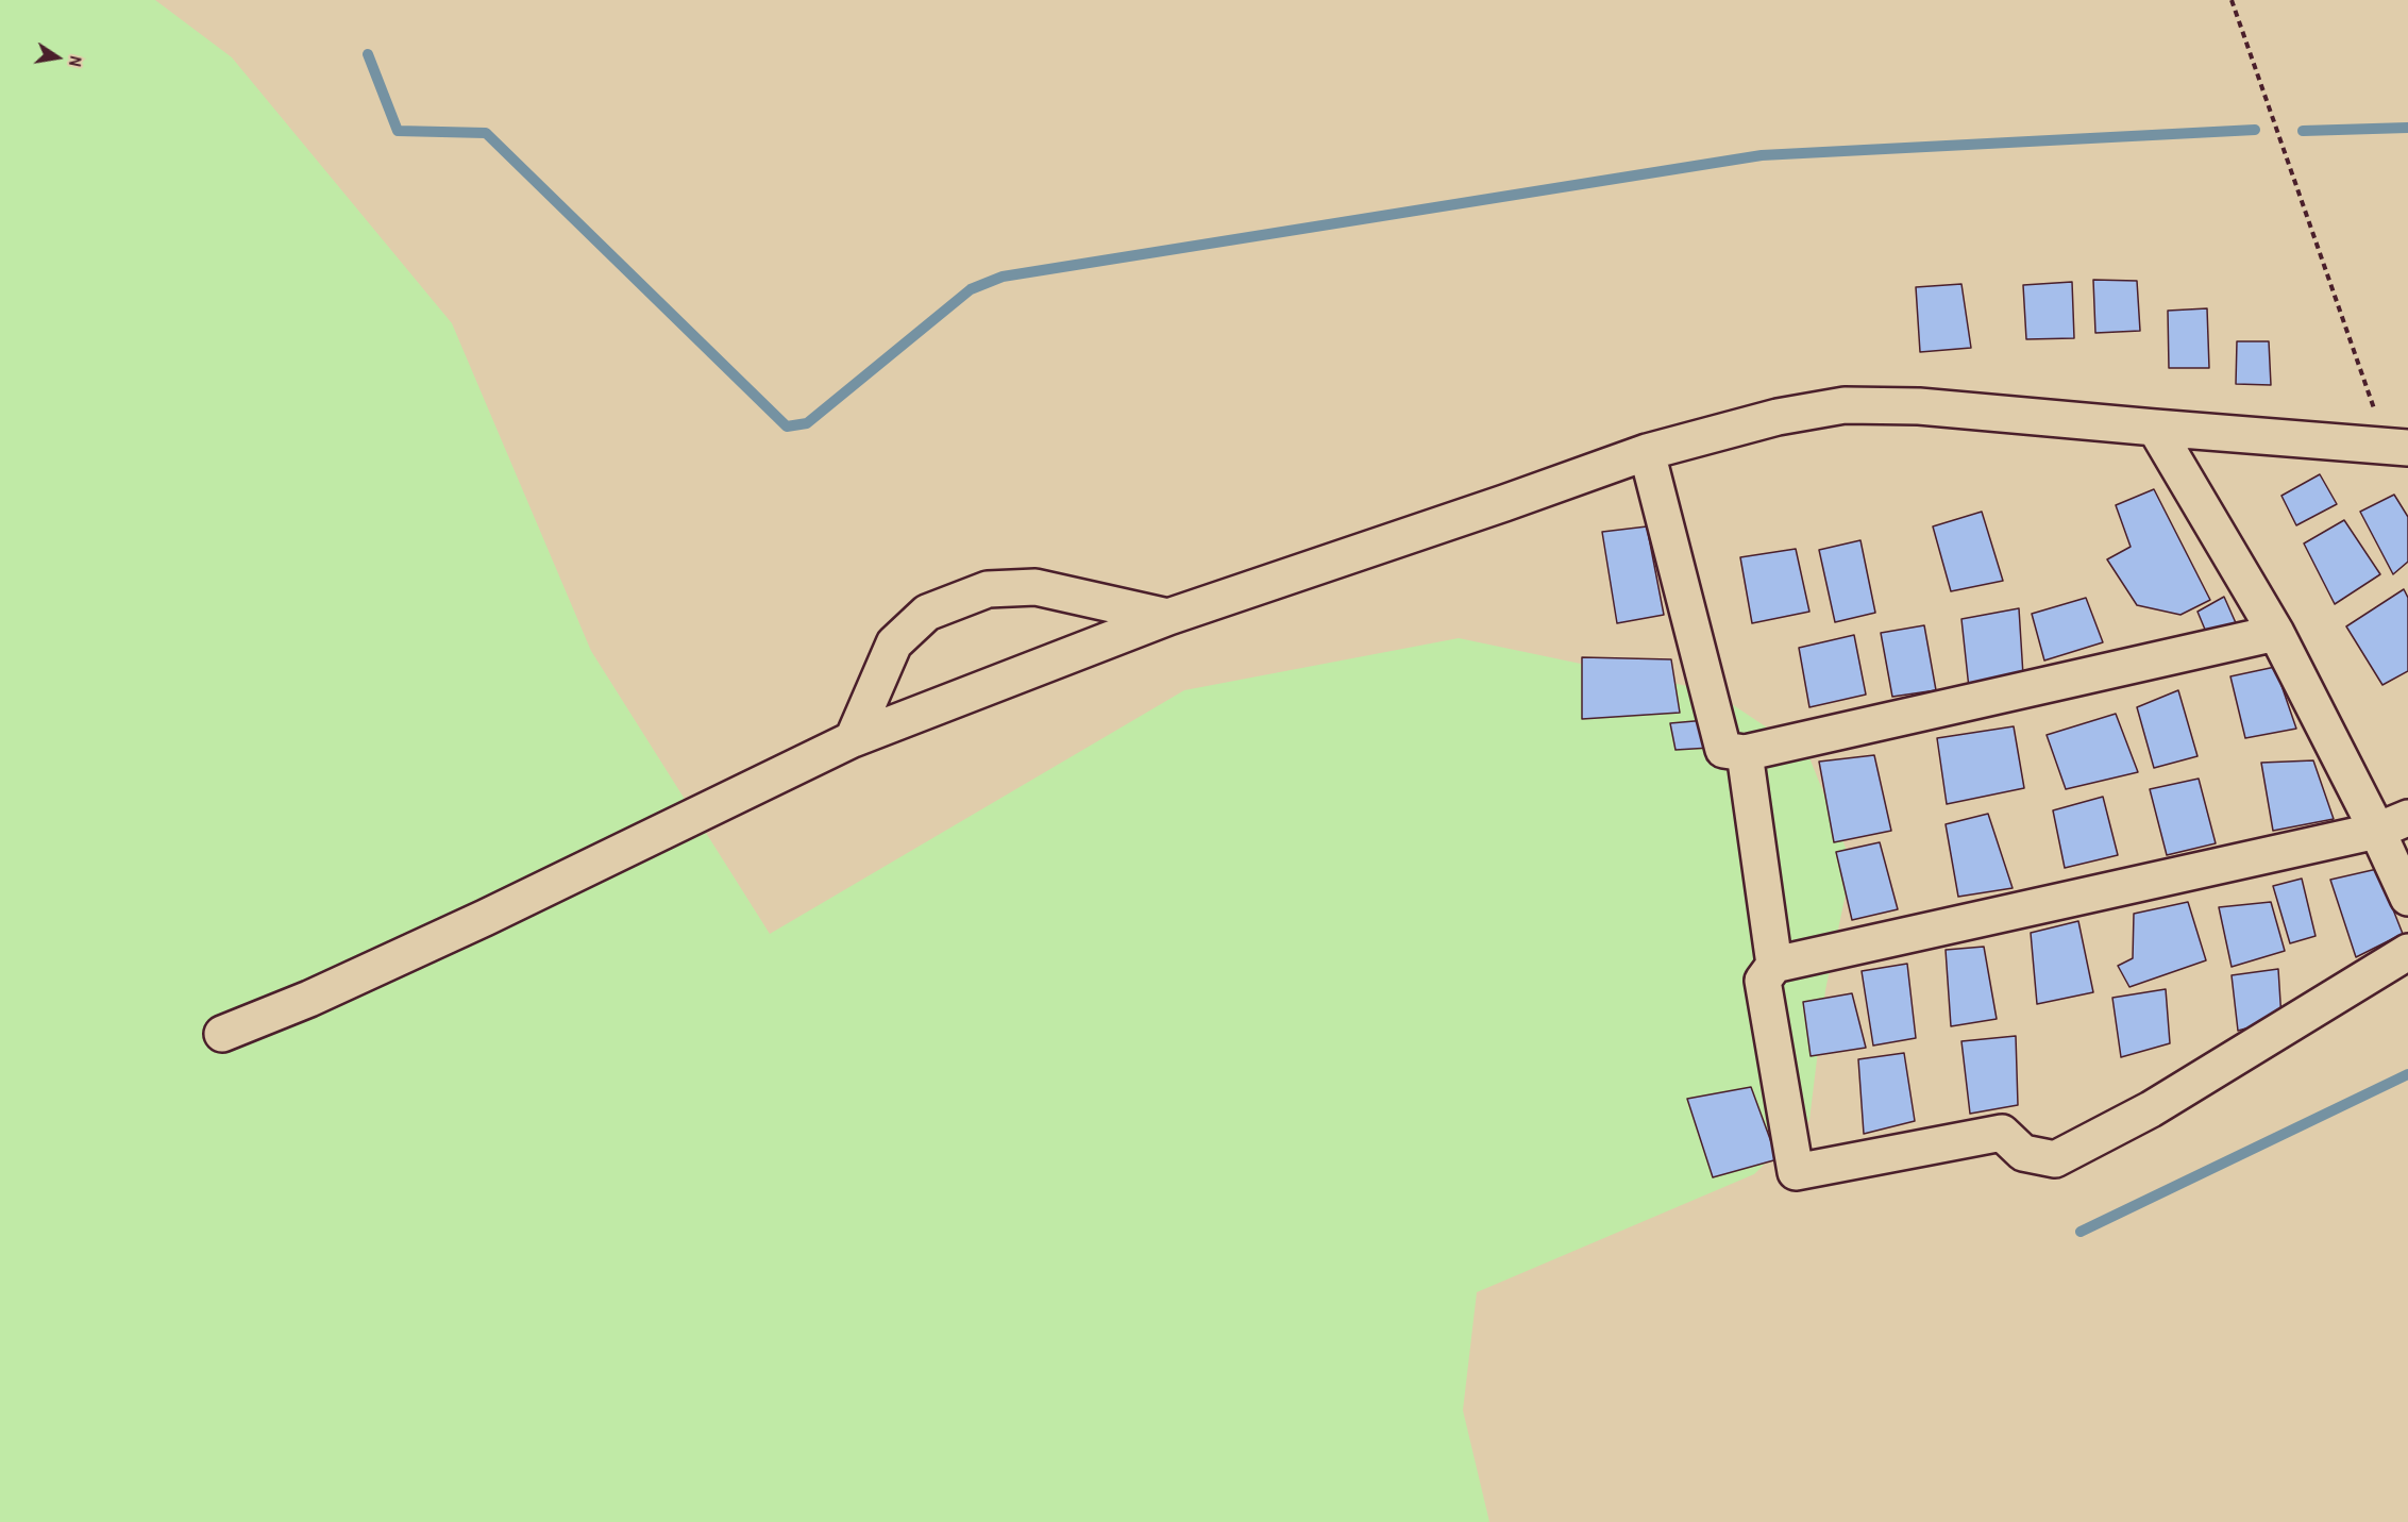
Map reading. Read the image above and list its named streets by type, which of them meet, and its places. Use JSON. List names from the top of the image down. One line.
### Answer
{"north":"right"}
